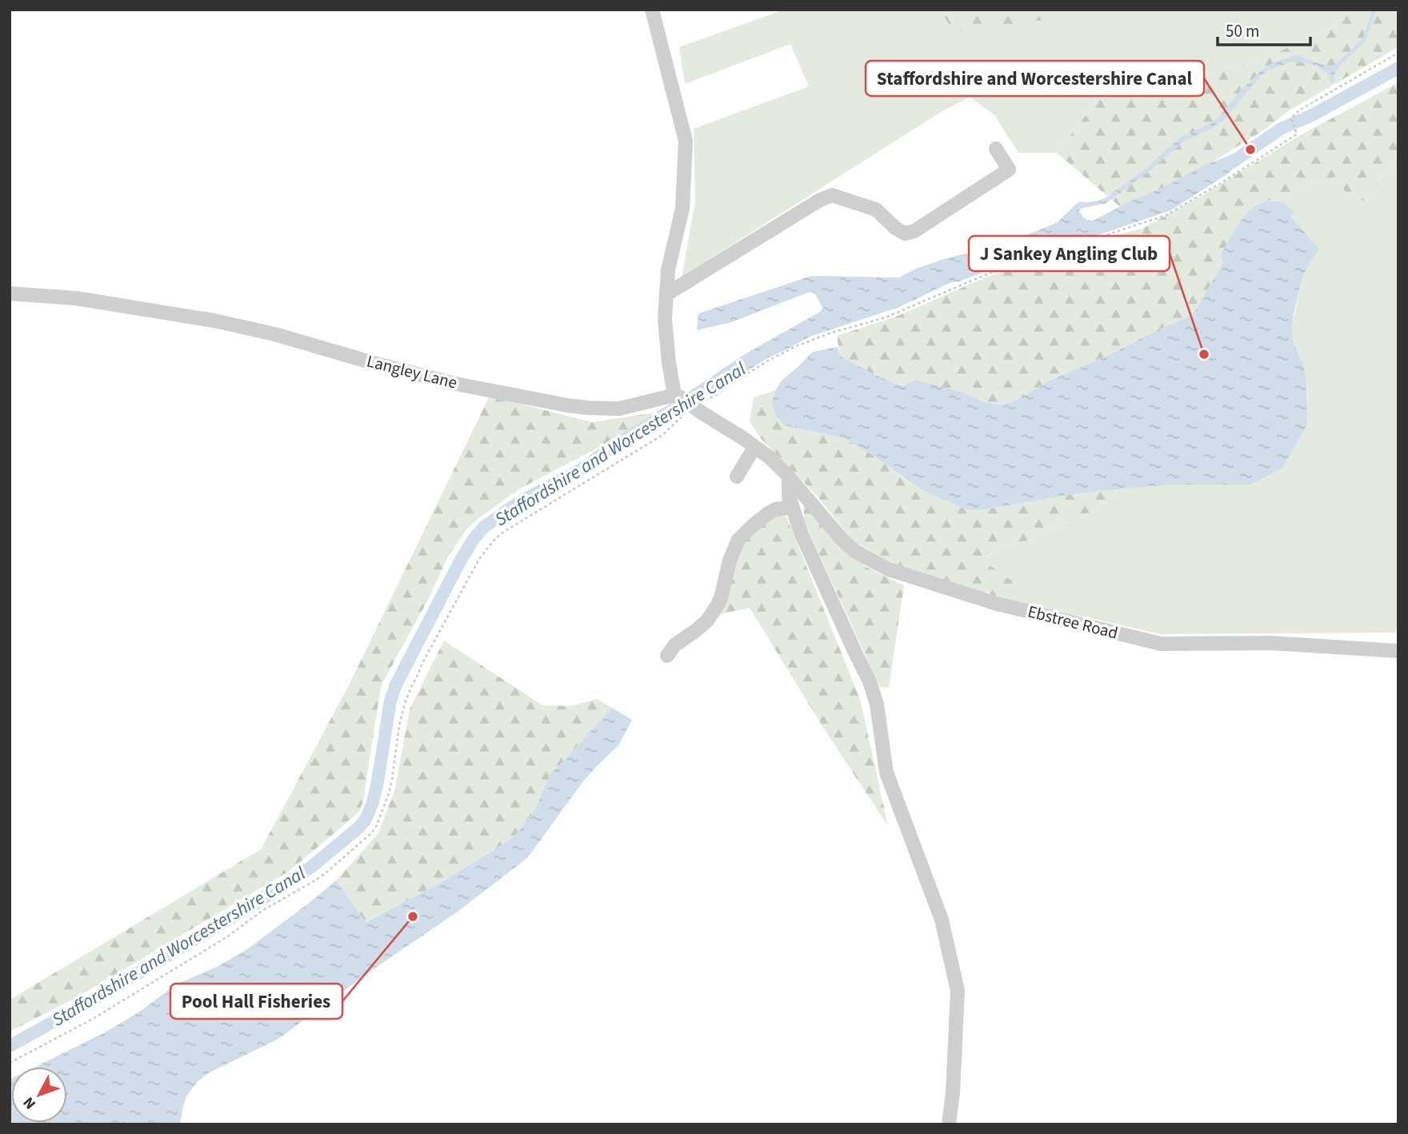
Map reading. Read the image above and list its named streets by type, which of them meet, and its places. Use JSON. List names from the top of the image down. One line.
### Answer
{"streets":{"street":["Langley Lane","Ebstree Road"]},"water":["Staffordshire and Worcestershire Canal"],"places":["Staffordshire and Worcestershire Canal","J Sankey Angling Club","Pool Hall Fisheries"],"scale_bar":"50 m","north":"bottom left"}
